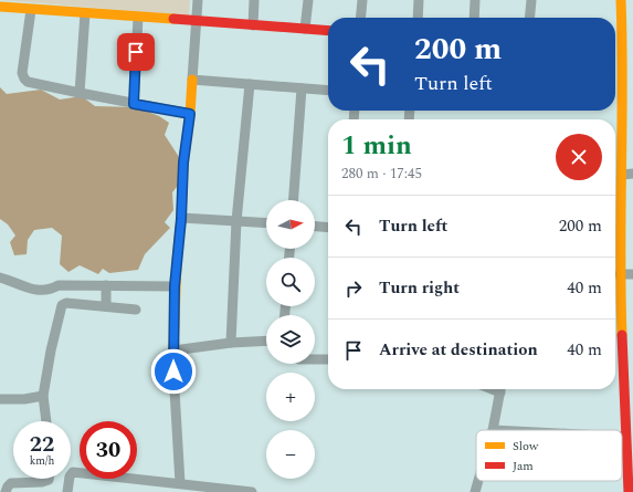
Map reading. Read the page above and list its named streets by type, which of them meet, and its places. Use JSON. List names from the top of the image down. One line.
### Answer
{"legend":["Slow","Jam"],"north":"right","page":{"turn":["200 m","Turn left"],"heading":["1 min","280 m · 17:45"],"list":[{"name":"Turn left","value":"200 m"},{"name":"Turn right","value":"40 m"},{"name":"Arrive at destination","value":"40 m"}],"map_buttons":["+","−"],"speed":"22 km/h","limit":"30"}}
